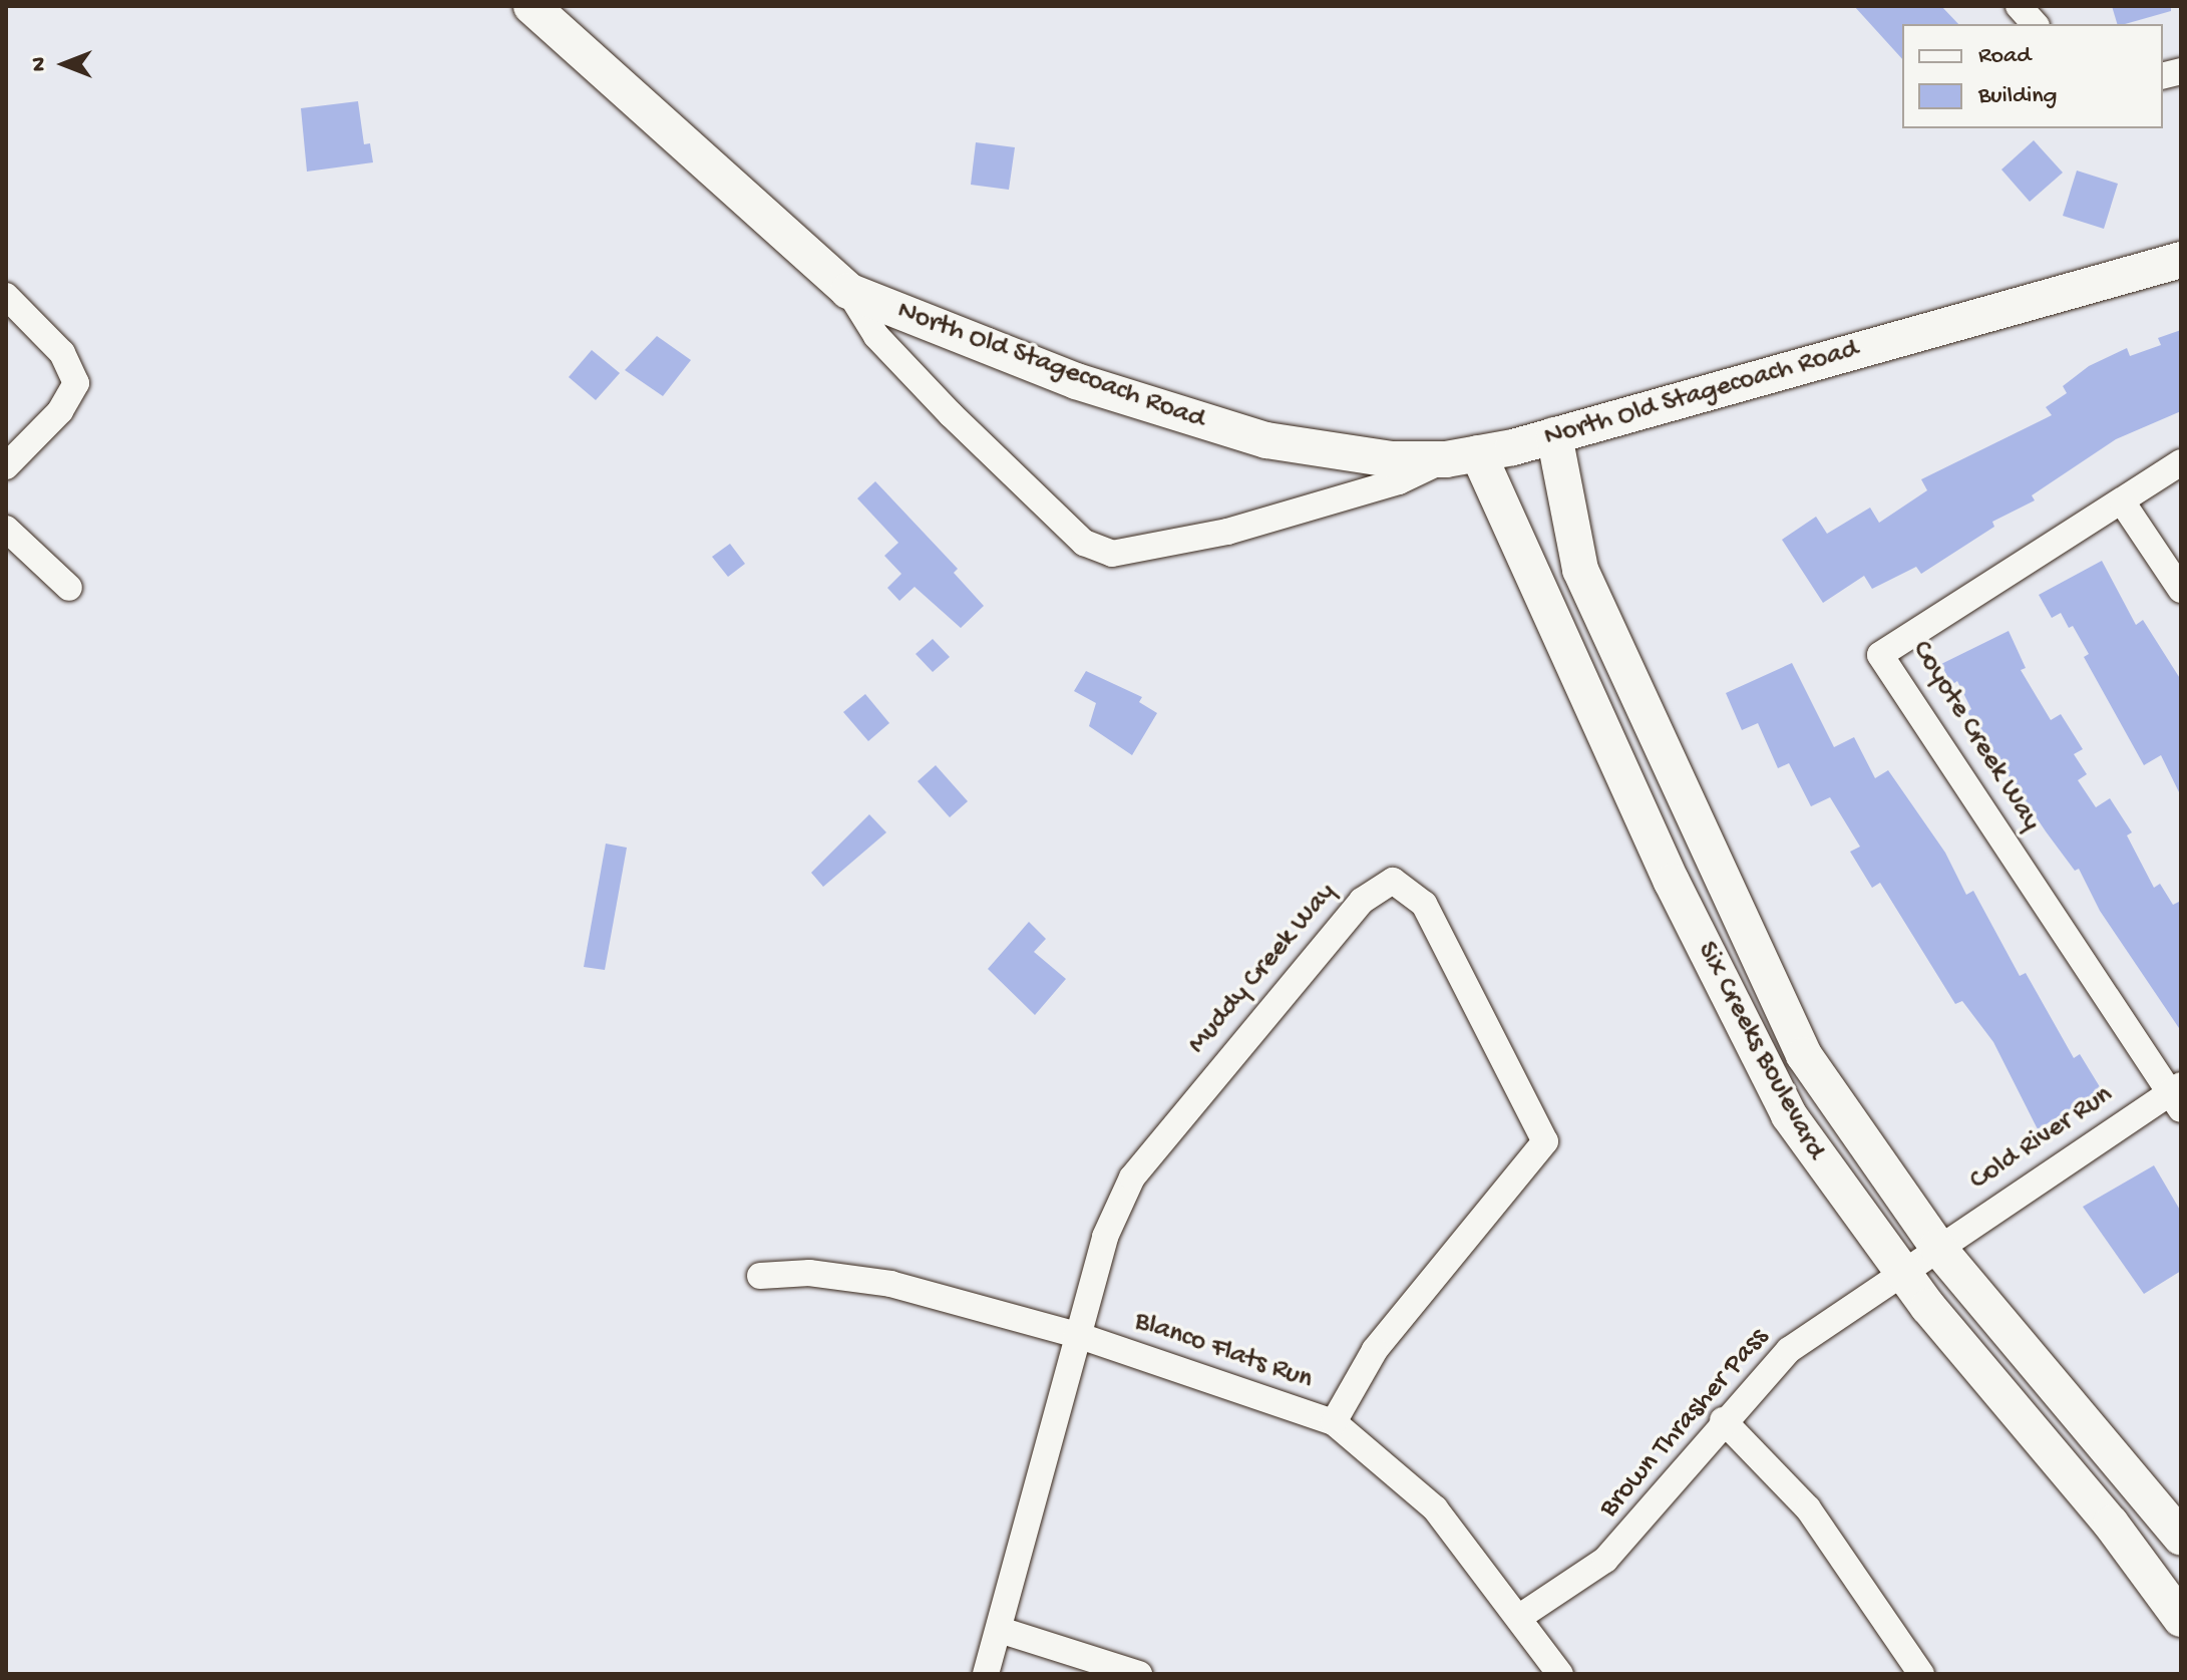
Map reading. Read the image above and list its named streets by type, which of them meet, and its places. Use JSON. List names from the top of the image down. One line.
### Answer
{"streets":{"street":["North Old Stagecoach Road","Coyote Creek Way","Muddy Creek Way","Six Creeks Boulevard","Cold River Run","Blanco Flats Run","Brown Thrasher Pass"]},"crossings":[["North Old Stagecoach Road","Six Creeks Boulevard"],["Coyote Creek Way","Cold River Run"],["Muddy Creek Way","Blanco Flats Run"],["Six Creeks Boulevard","Cold River Run"],["Six Creeks Boulevard","Brown Thrasher Pass"],["Cold River Run","Brown Thrasher Pass"],["Blanco Flats Run","Brown Thrasher Pass"]],"legend":["Road","Building"],"north":"left"}
